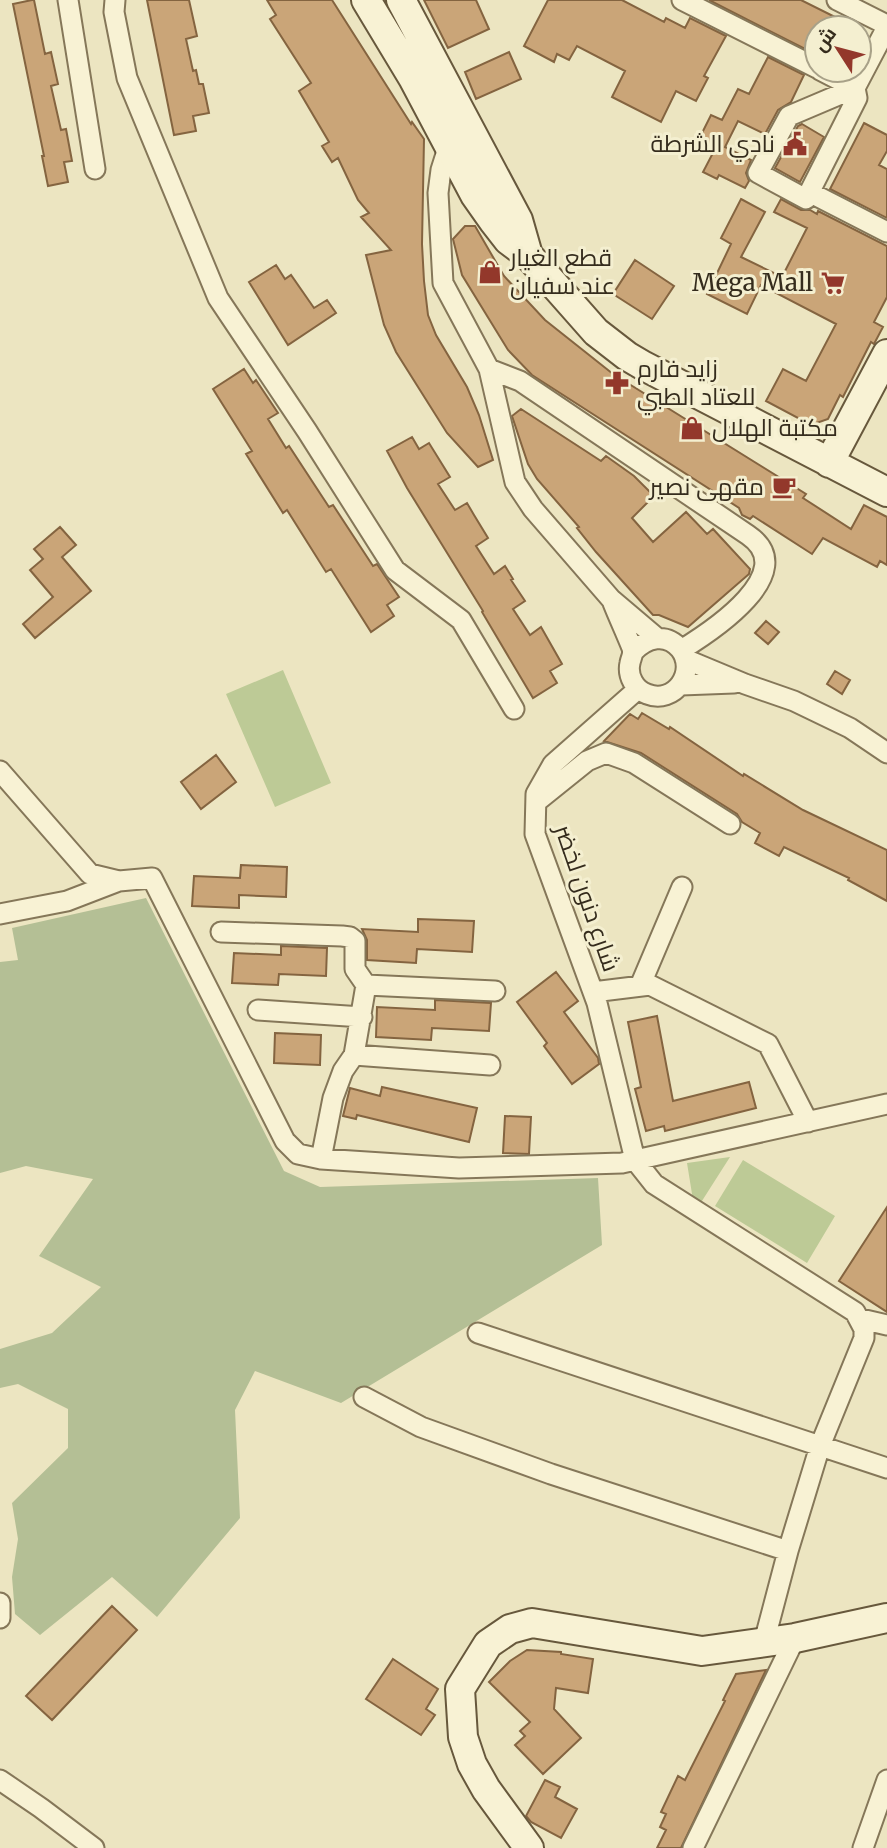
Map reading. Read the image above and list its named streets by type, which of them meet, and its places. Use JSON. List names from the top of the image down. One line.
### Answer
{"streets":{"street":["شارع دنون لخضر"]},"places":{"public building":["نادي الشرطة"],"shop":["قطع الغيار عند سفيان","مكتبة الهلال"],"supermarket":["Mega Mall"],"pharmacy":["زايد فارم للعتاد الطبي"],"cafe":["مقهى نصير"]},"north":"top left"}
